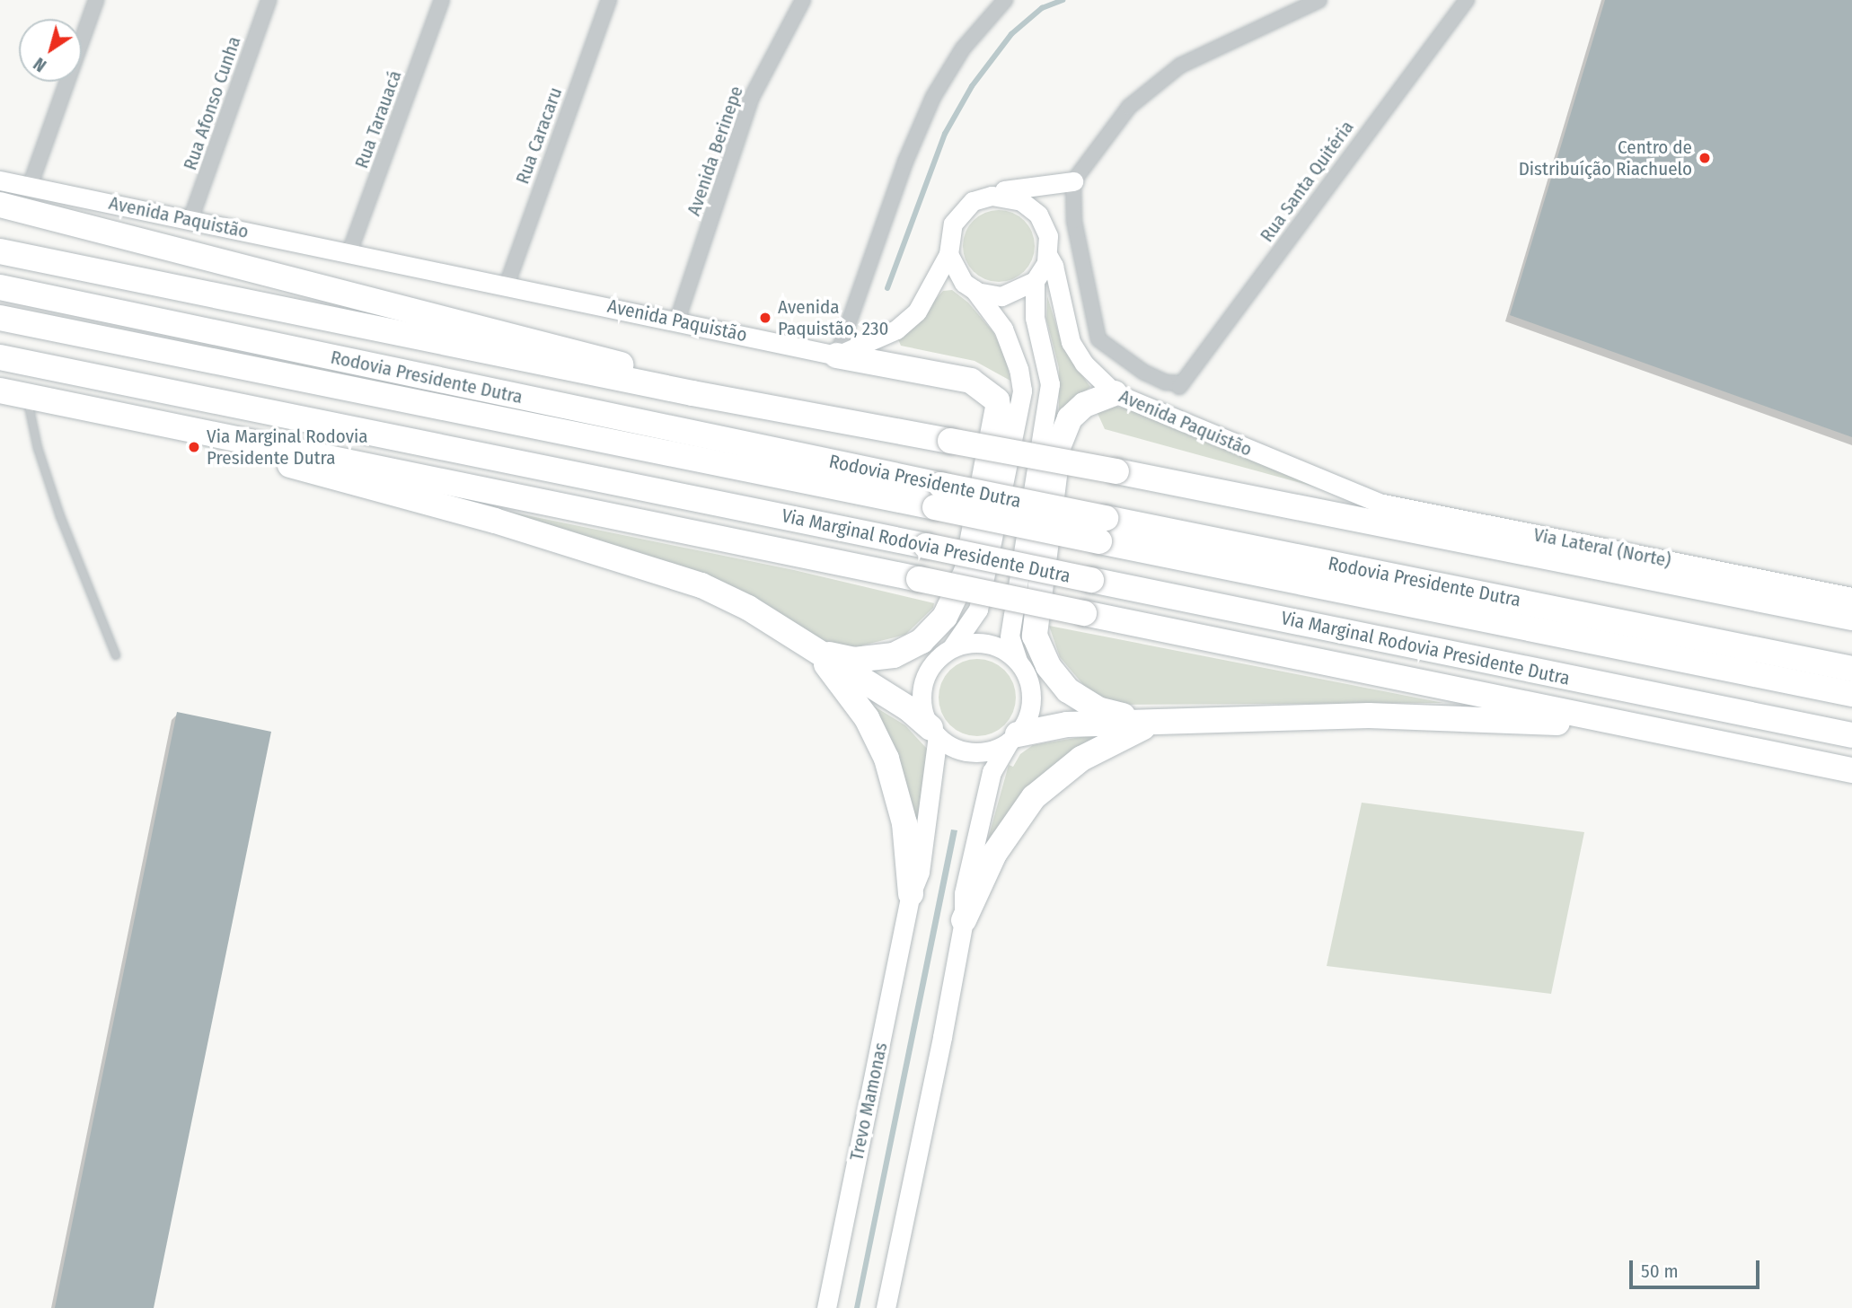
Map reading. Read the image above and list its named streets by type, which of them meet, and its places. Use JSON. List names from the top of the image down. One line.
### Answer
{"streets":{"highway":["Rodovia Presidente Dutra","Via Marginal Rodovia Presidente Dutra"],"main road":["Avenida Paquistão","Via Lateral (Norte)","Trevo Mamonas"],"street":["Rua Afonso Cunha","Rua Tarauacá","Rua Caracaru","Avenida Berinepe","Rua Santa Quitéria"]},"crossings":[["Rua Afonso Cunha","Avenida Paquistão"],["Rua Tarauacá","Avenida Paquistão"],["Rua Caracaru","Avenida Paquistão"],["Avenida Berinepe","Avenida Paquistão"],["Avenida Paquistão","Via Lateral (Norte)"]],"places":["Centro de Distribuíção Riachuelo","Avenida Paquistão, 230","Via Marginal Rodovia Presidente Dutra"],"scale_bar":"50 m","north":"bottom left"}
